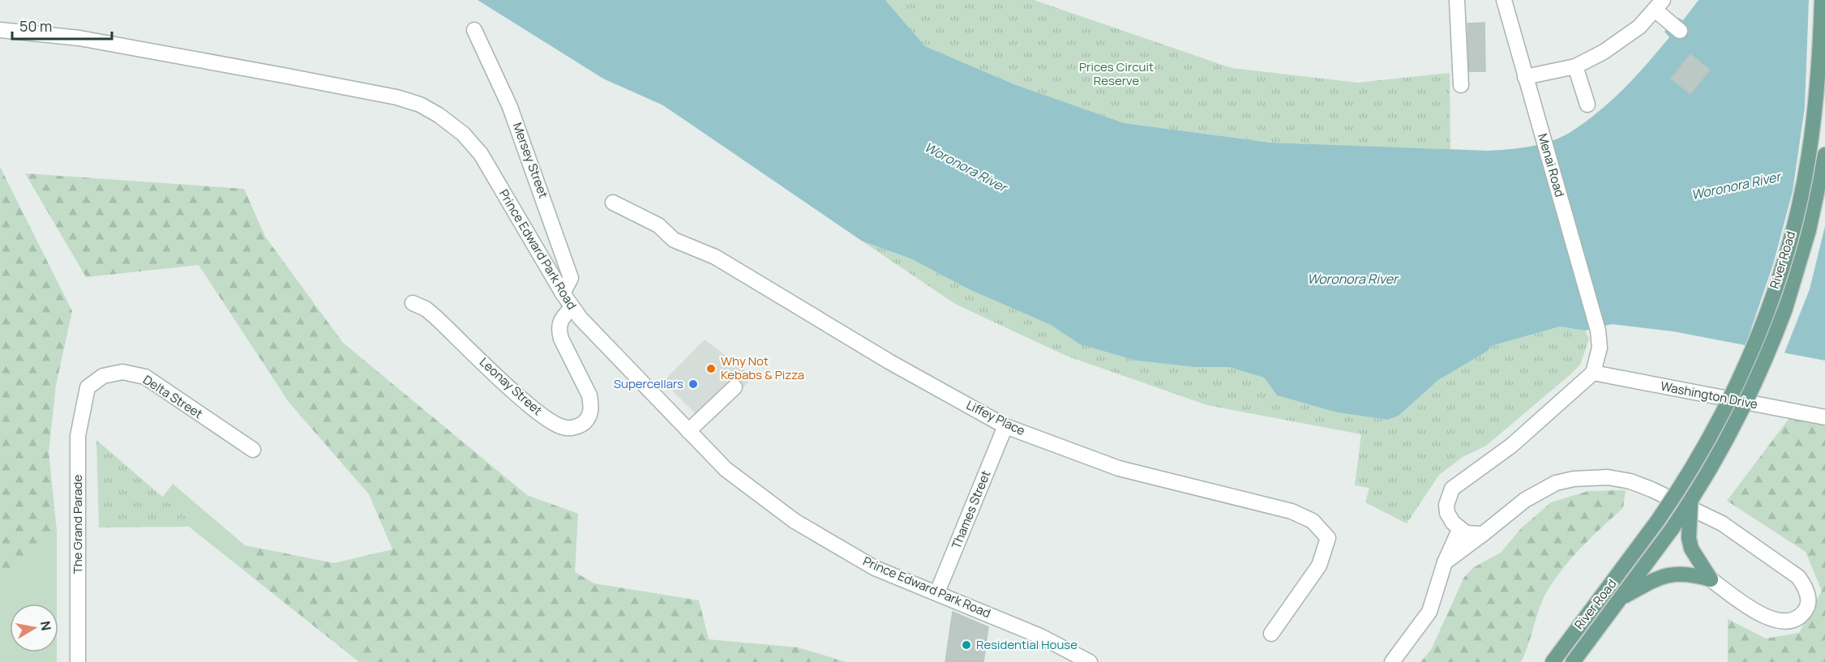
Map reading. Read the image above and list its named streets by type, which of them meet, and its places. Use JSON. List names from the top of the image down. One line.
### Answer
{"streets":{"main road":["River Road"],"street":["Mersey Street","Menai Road","Prince Edward Park Road","Leonay Street","Washington Drive","Delta Street","Liffey Place","Thames Street","The Grand Parade"]},"crossings":[["Mersey Street","Prince Edward Park Road"],["Menai Road","Washington Drive"],["Prince Edward Park Road","Leonay Street"],["Prince Edward Park Road","Thames Street"],["Delta Street","The Grand Parade"],["Liffey Place","Thames Street"]],"water":["Woronora River"],"parks":["Prices Circuit Reserve"],"places":["Why Not Kebabs & Pizza","Supercellars","Residential House"],"scale_bar":"50 m","north":"right"}
